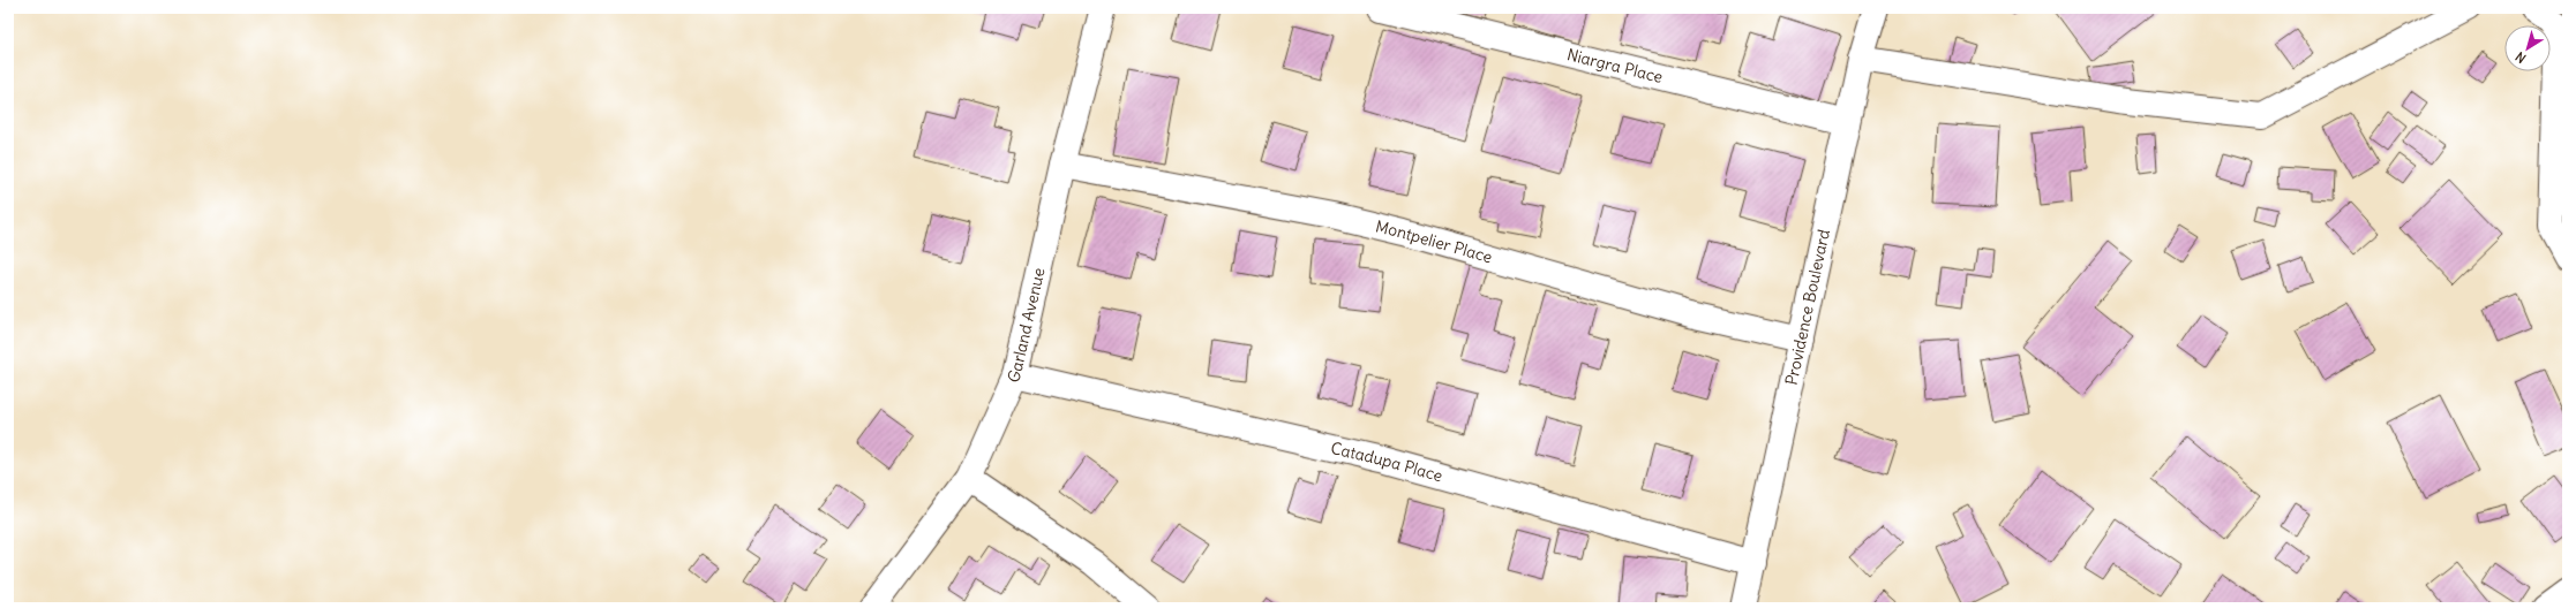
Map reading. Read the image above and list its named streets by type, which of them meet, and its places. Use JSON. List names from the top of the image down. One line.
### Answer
{"streets":{"street":["Niargra Place","Montpelier Place","Providence Boulevard","Garland Avenue","Catadupa Place"]},"crossings":[["Niargra Place","Providence Boulevard"],["Montpelier Place","Providence Boulevard"],["Montpelier Place","Garland Avenue"],["Providence Boulevard","Catadupa Place"],["Garland Avenue","Catadupa Place"]],"north":"bottom left"}
